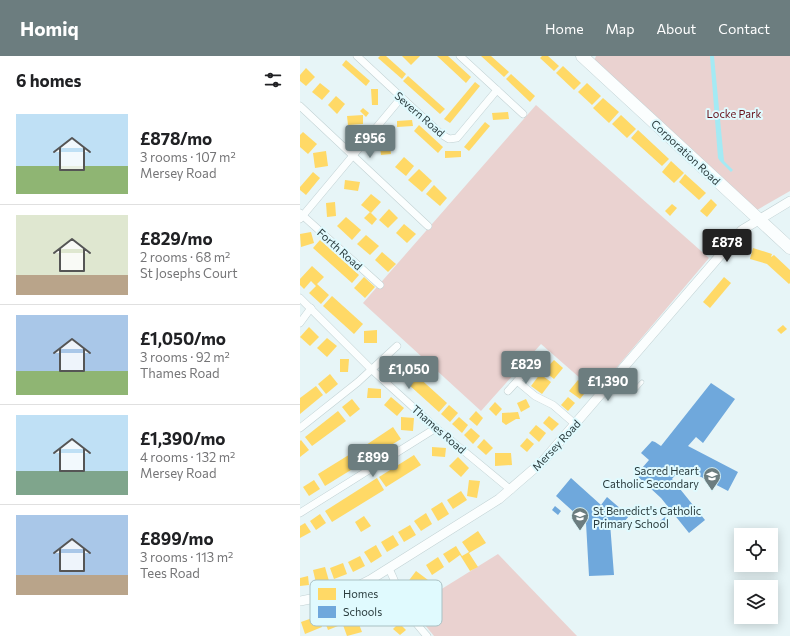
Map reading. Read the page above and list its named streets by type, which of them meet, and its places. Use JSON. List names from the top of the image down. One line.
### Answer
{"streets":{"main road":["Corporation Road"],"street":["Severn Road","Forth Road","Thames Road","Mersey Road"]},"crossings":[["Corporation Road","Mersey Road"],["Thames Road","Mersey Road"]],"parks":["Locke Park"],"places":{"school or university":["Sacred Heart Catholic Secondary","St Benedict's Catholic Primary School"]},"legend":["Homes","Schools"],"page":{"header":"Homiq","nav":["Home","Map","About","Contact"],"heading":"6 homes","list":[{"name":"£878/mo","note":"3 rooms · 107 m² · Mersey Road"},{"name":"£829/mo","note":"2 rooms · 68 m² · St Josephs Court"},{"name":"£1,050/mo","note":"3 rooms · 92 m² · Thames Road"},{"name":"£1,390/mo","note":"4 rooms · 132 m² · Mersey Road"},{"name":"£899/mo","note":"3 rooms · 113 m² · Tees Road"}],"price":["£956","£878","£829","£1,050","£1,390","£899"]}}
